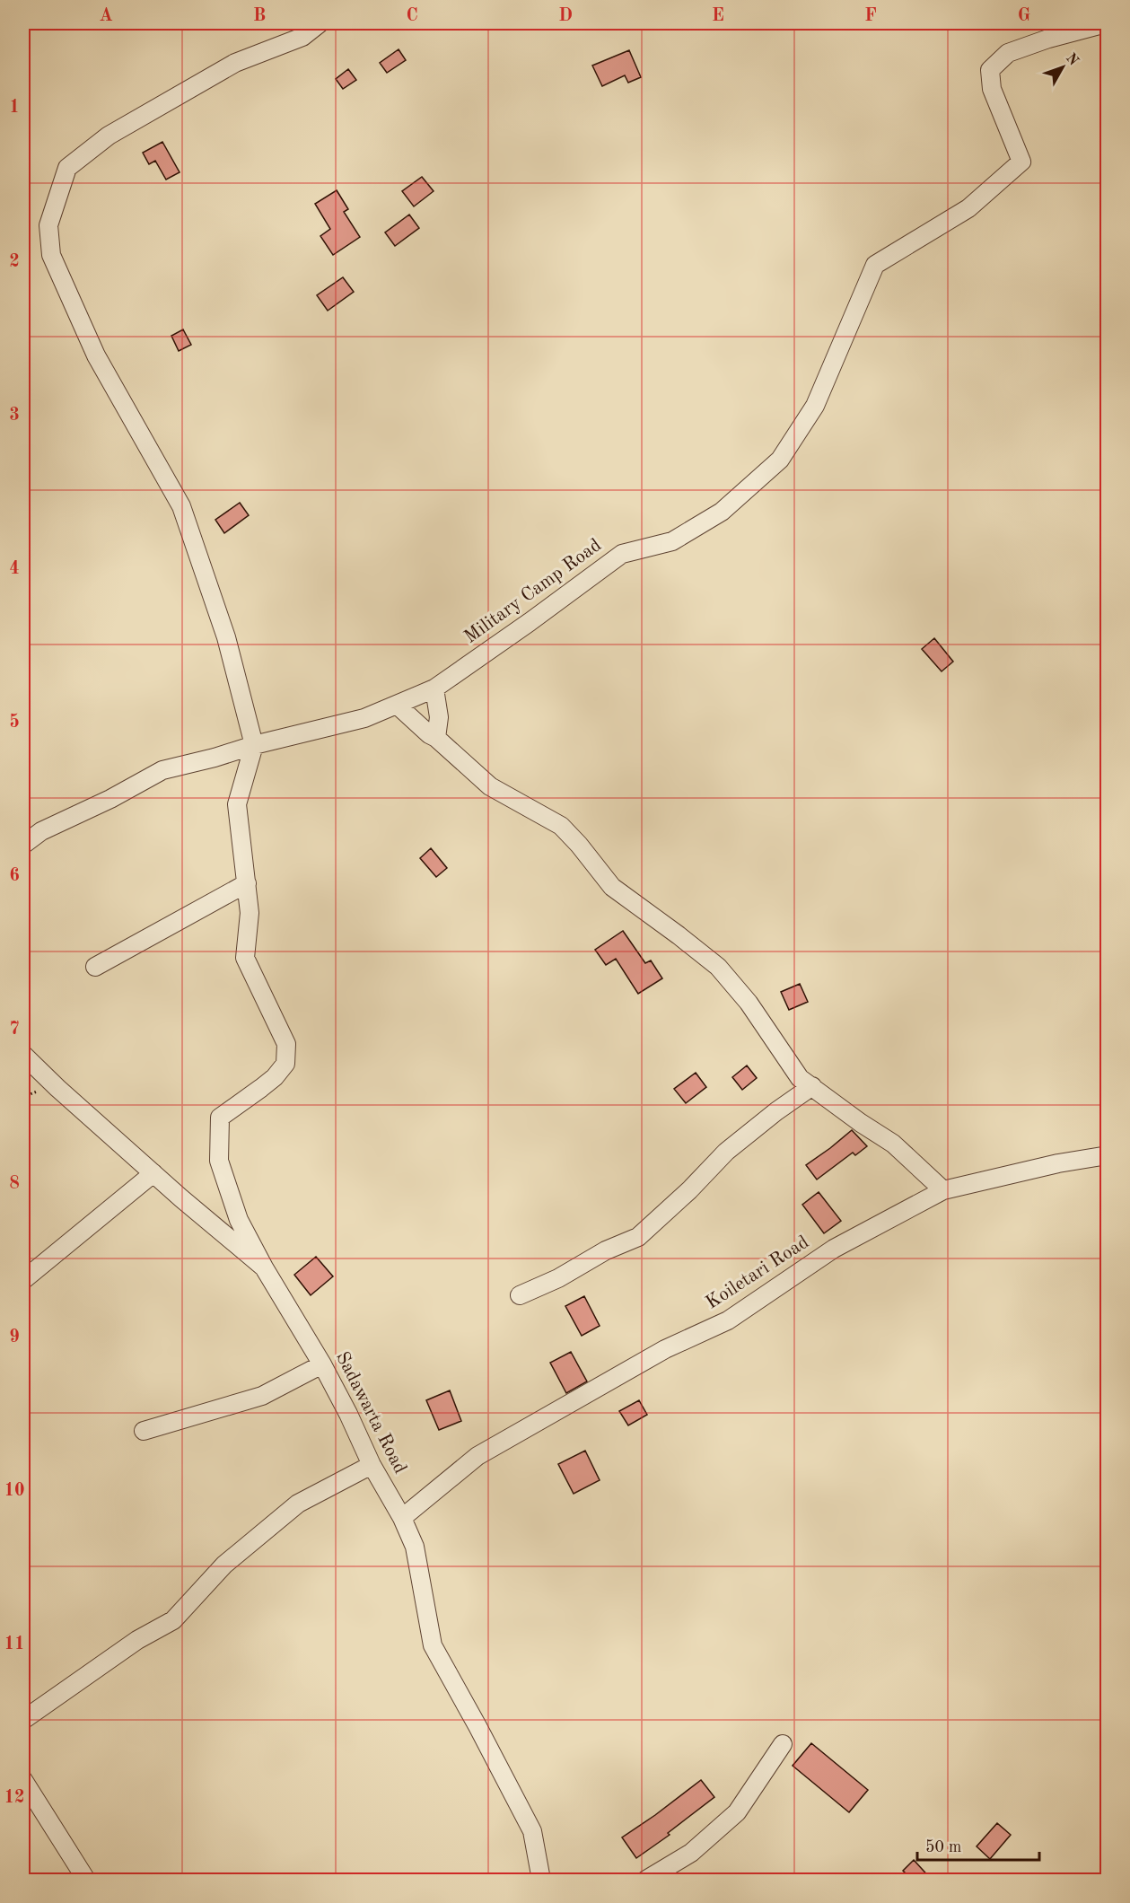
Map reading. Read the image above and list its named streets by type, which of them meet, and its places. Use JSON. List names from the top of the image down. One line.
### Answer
{"streets":{"street":["Military Camp Road","Koiletari Road","Sadawarta Road"]},"crossings":[["Koiletari Road","Sadawarta Road"]],"scale_bar":"50 m","north":"top right","grid":{"columns":["A","B","C","D","E","F","G"],"rows":["1","2","3","4","5","6","7","8","9","10","11","12"]}}
